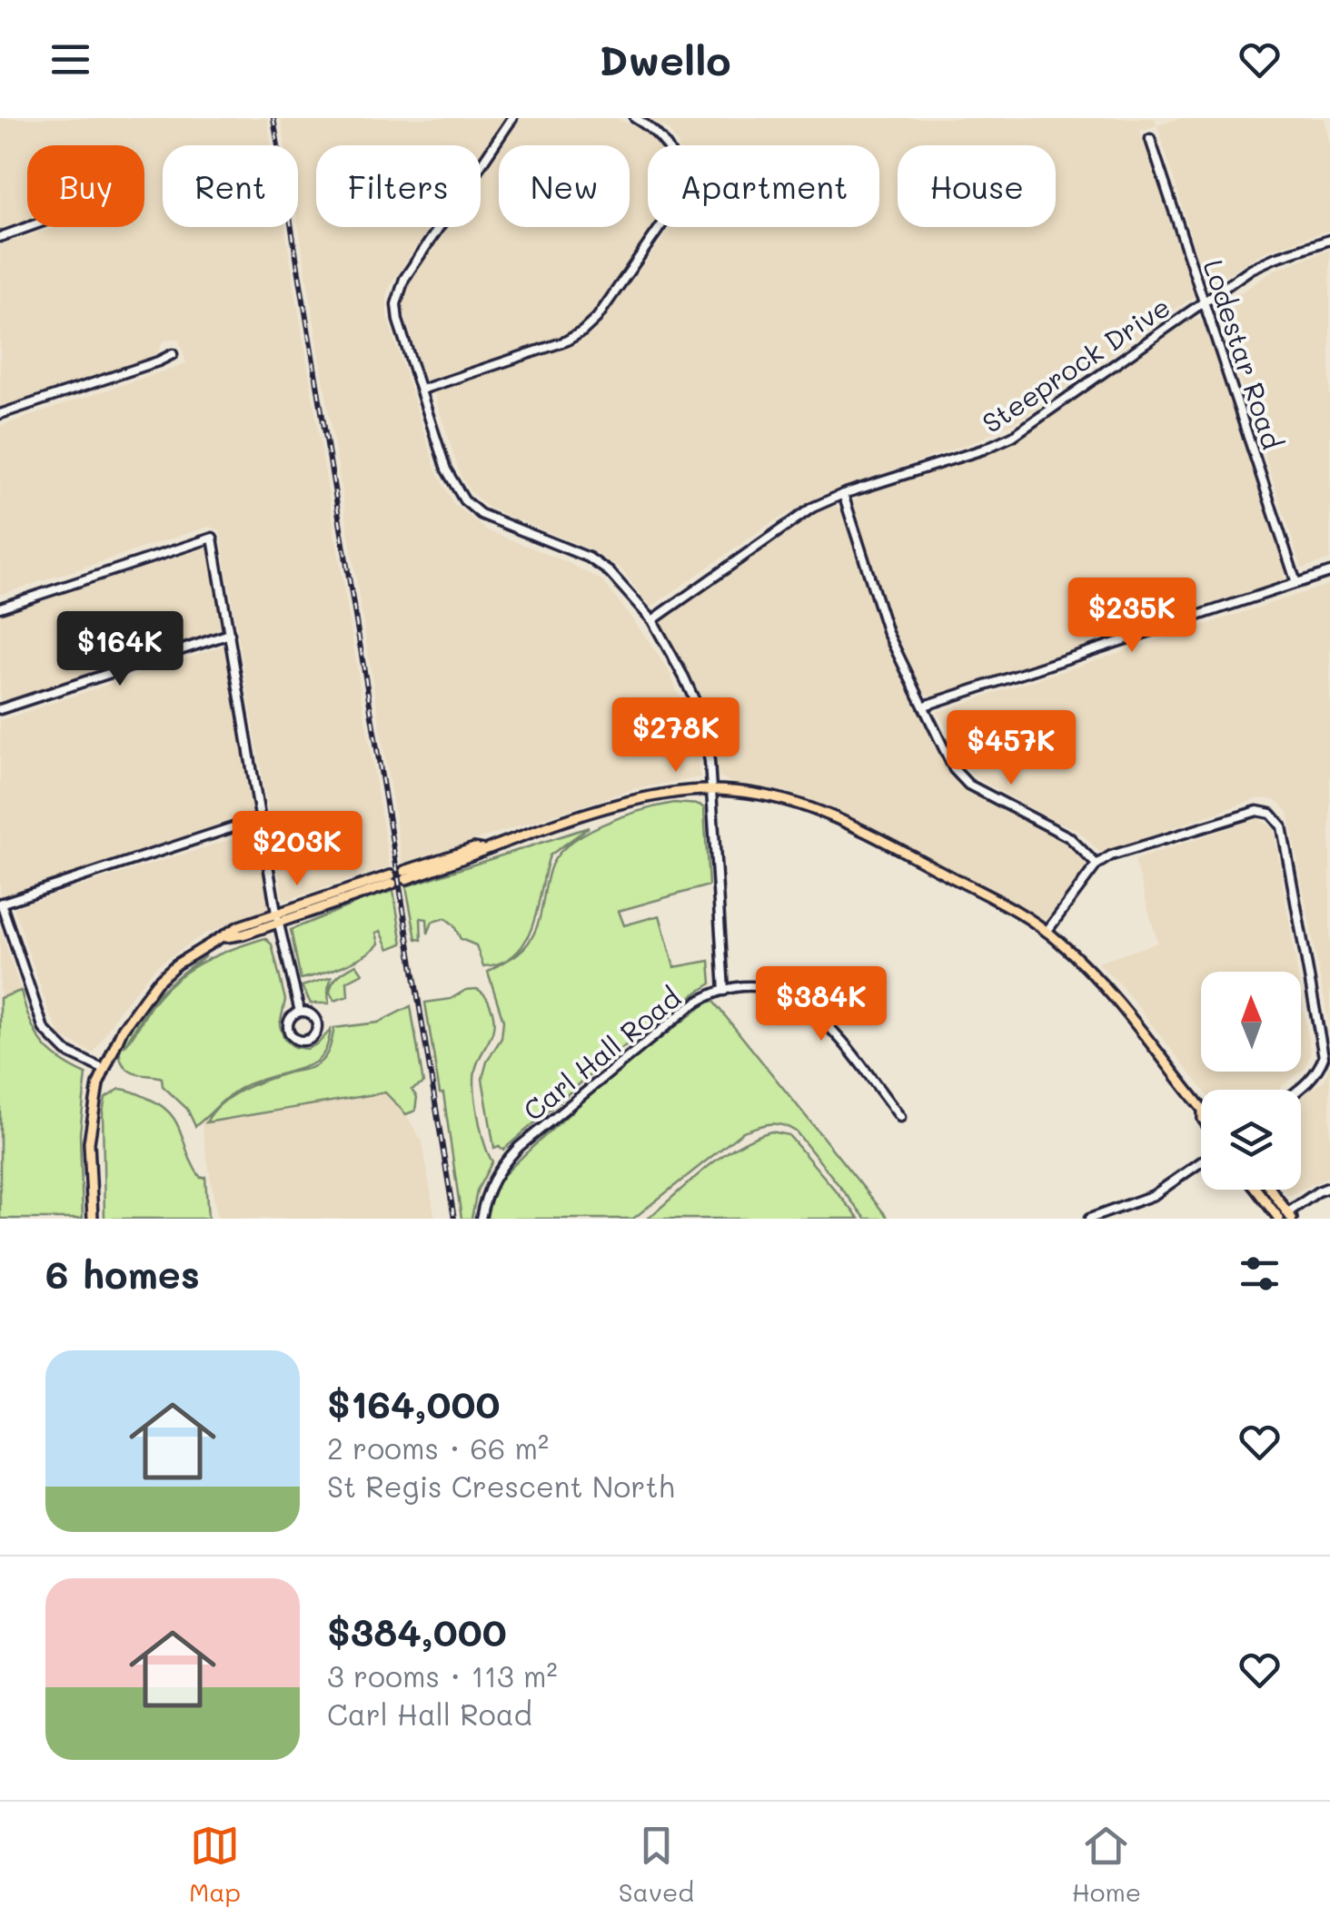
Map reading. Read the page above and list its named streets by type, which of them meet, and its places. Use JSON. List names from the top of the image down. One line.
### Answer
{"streets":{"street":["Lodestar Road","Steeprock Drive","Carl Hall Road"]},"crossings":[["Lodestar Road","Steeprock Drive"]],"north":"top","page":{"header":"Dwello","chip":["Buy","Rent","Filters","New","Apartment","House"],"price":["$235K","$164K","$278K","$457K","$203K","$384K"],"heading":"6 homes","list":[{"name":"$164,000","note":"2 rooms · 66 m² · St Regis Crescent North"},{"name":"$384,000","note":"3 rooms · 113 m² · Carl Hall Road"}],"tabs":["Map","Saved","Home"]}}
